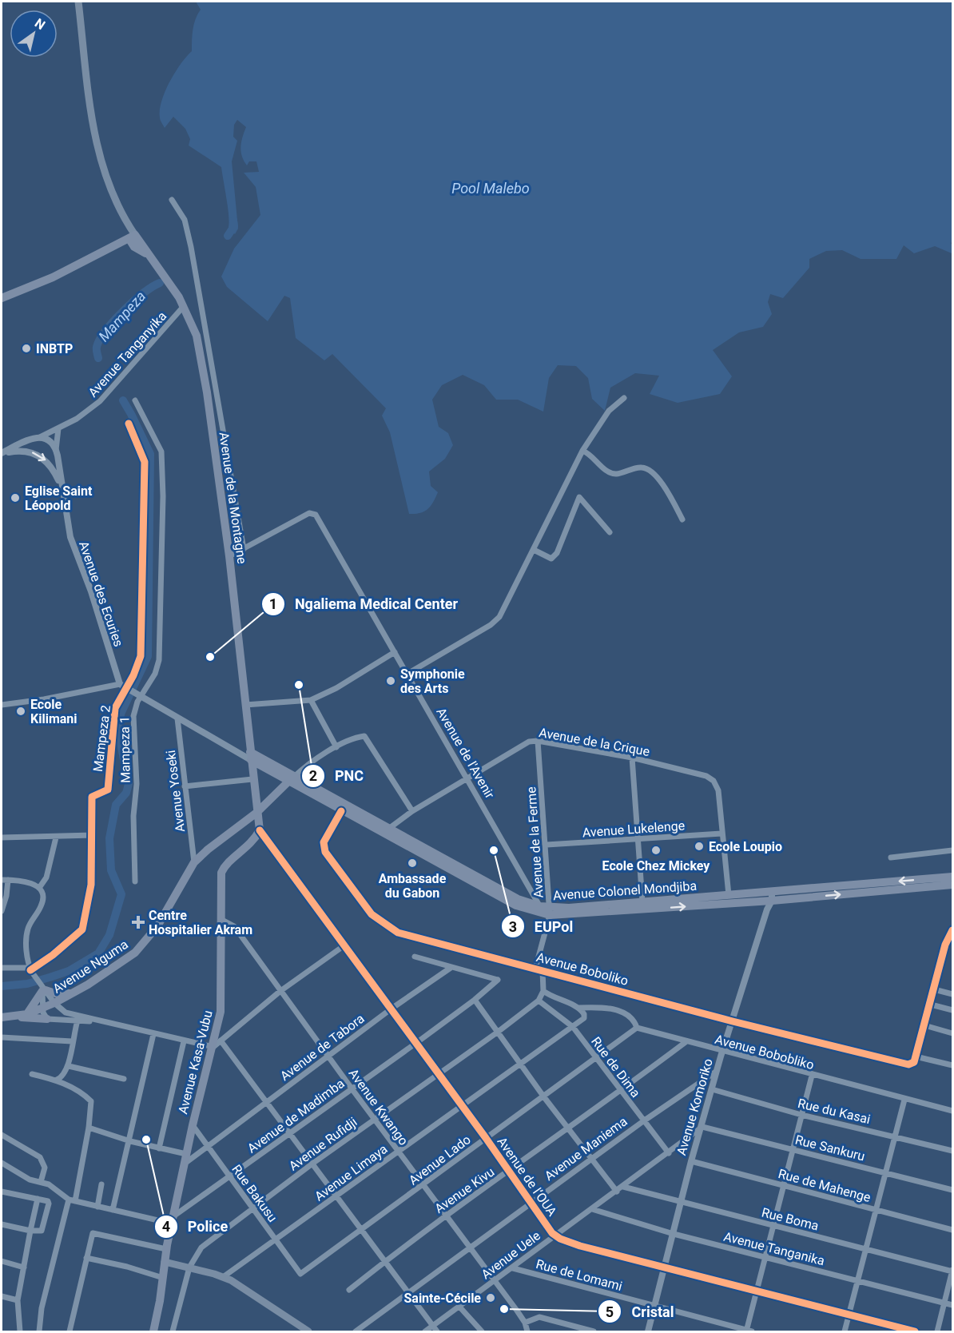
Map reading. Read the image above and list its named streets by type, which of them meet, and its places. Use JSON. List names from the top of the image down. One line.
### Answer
{"streets":{"main road":["Avenue de la Montagne","Avenue Colonel Mondjiba","Avenue Nguma","Avenue Kasa-Vubu"],"street":["Avenue Tanganyika","Avenue des Ecuries","Mampeza 2","Avenue de la Crique","Mampeza 1","Avenue de l'Avenir","Avenue Yoseki","Avenue Lukelenge","Avenue de la Ferme","Avenue Boboliko","Avenue de Tabora","Avenue Bobobliko","Rue de Dima","Avenue Kwango","Avenue Komoriko","Rue du Kasai","Avenue de Madimba","Avenue Rufidji","Rue Sankuru","Avenue Maniema","Avenue Lado","Avenue Limaya","Avenue de l’OUA","Rue de Mahenge","Avenue Kivu","Rue Bakusu","Rue Boma","Avenue Tanganika","Avenue Uele","Rue de Lomami"]},"crossings":[["Avenue Tanganyika","Avenue de la Montagne"],["Avenue Tanganyika","Avenue des Ecuries"],["Avenue de la Montagne","Avenue de l'Avenir"],["Avenue de la Montagne","Avenue Colonel Mondjiba"],["Avenue des Ecuries","Mampeza 2"],["Avenue de la Crique","Avenue de l'Avenir"],["Avenue de la Crique","Avenue Lukelenge"],["Avenue de la Crique","Avenue de la Ferme"],["Avenue de la Crique","Avenue Colonel Mondjiba"],["Avenue de l'Avenir","Avenue de la Ferme"],["Avenue de l'Avenir","Avenue Colonel Mondjiba"],["Avenue Yoseki","Avenue Nguma"],["Avenue Lukelenge","Avenue de la Ferme"],["Avenue de la Ferme","Avenue Colonel Mondjiba"],["Avenue de la Ferme","Avenue Boboliko"],["Avenue Colonel Mondjiba","Avenue Nguma"],["Avenue Colonel Mondjiba","Avenue Boboliko"],["Avenue Colonel Mondjiba","Avenue Komoriko"],["Avenue Boboliko","Avenue Komoriko"],["Avenue de Tabora","Avenue Kasa-Vubu"],["Avenue de Tabora","Avenue Kwango"],["Avenue de Tabora","Avenue de Madimba"],["Avenue de Tabora","Avenue de l’OUA"],["Avenue de Tabora","Rue Bakusu"],["Avenue Bobobliko","Avenue Komoriko"],["Avenue Bobobliko","Avenue Rufidji"],["Avenue Bobobliko","Avenue Lado"],["Avenue Bobobliko","Avenue Limaya"],["Avenue Bobobliko","Avenue Kivu"],["Avenue Kasa-Vubu","Avenue Kwango"],["Avenue Kasa-Vubu","Avenue de Madimba"],["Avenue Kasa-Vubu","Avenue de l’OUA"],["Avenue Kasa-Vubu","Rue Bakusu"],["Rue de Dima","Avenue Rufidji"],["Rue de Dima","Avenue Maniema"],["Rue de Dima","Avenue Lado"],["Rue de Dima","Avenue Limaya"],["Rue de Dima","Avenue Kivu"],["Rue de Dima","Avenue Uele"],["Avenue Kwango","Avenue de Madimba"],["Avenue Kwango","Avenue Rufidji"],["Avenue Kwango","Avenue Maniema"],["Avenue Kwango","Avenue Lado"],["Avenue Kwango","Avenue Limaya"],["Avenue Kwango","Avenue Kivu"],["Avenue Kwango","Avenue Uele"],["Avenue Komoriko","Rue du Kasai"],["Avenue Komoriko","Rue Sankuru"],["Avenue Komoriko","Avenue Maniema"],["Avenue Komoriko","Avenue de l’OUA"],["Avenue Komoriko","Rue de Mahenge"],["Avenue Komoriko","Rue Boma"],["Avenue Komoriko","Avenue Tanganika"],["Avenue Komoriko","Avenue Uele"],["Avenue Komoriko","Rue de Lomami"],["Avenue de Madimba","Avenue de l’OUA"],["Avenue de Madimba","Rue Bakusu"],["Avenue Rufidji","Avenue de l’OUA"],["Avenue Rufidji","Rue Bakusu"],["Rue Sankuru","Avenue Uele"],["Avenue Maniema","Avenue de l’OUA"],["Avenue Lado","Avenue de l’OUA"],["Avenue Lado","Rue Bakusu"],["Avenue Limaya","Avenue de l’OUA"],["Avenue Limaya","Rue Bakusu"],["Avenue de l’OUA","Avenue Kivu"],["Avenue de l’OUA","Avenue Uele"],["Rue Boma","Avenue Uele"],["Avenue Tanganika","Avenue Uele"],["Avenue Uele","Rue de Lomami"]],"water":["Pool Malebo","Mampeza"],"places":{"other":["INBTP","Eglise Saint Léopold","Ngaliema Medical Center","Symphonie des Arts","PNC","Ecole Kilimani","Ecole Loupio","EUPol","Ecole Chez Mickey","Ambassade du Gabon","Police","Sainte-Cécile","Cristal"],"health":["Centre Hospitalier Akram"]},"north":"top right"}
